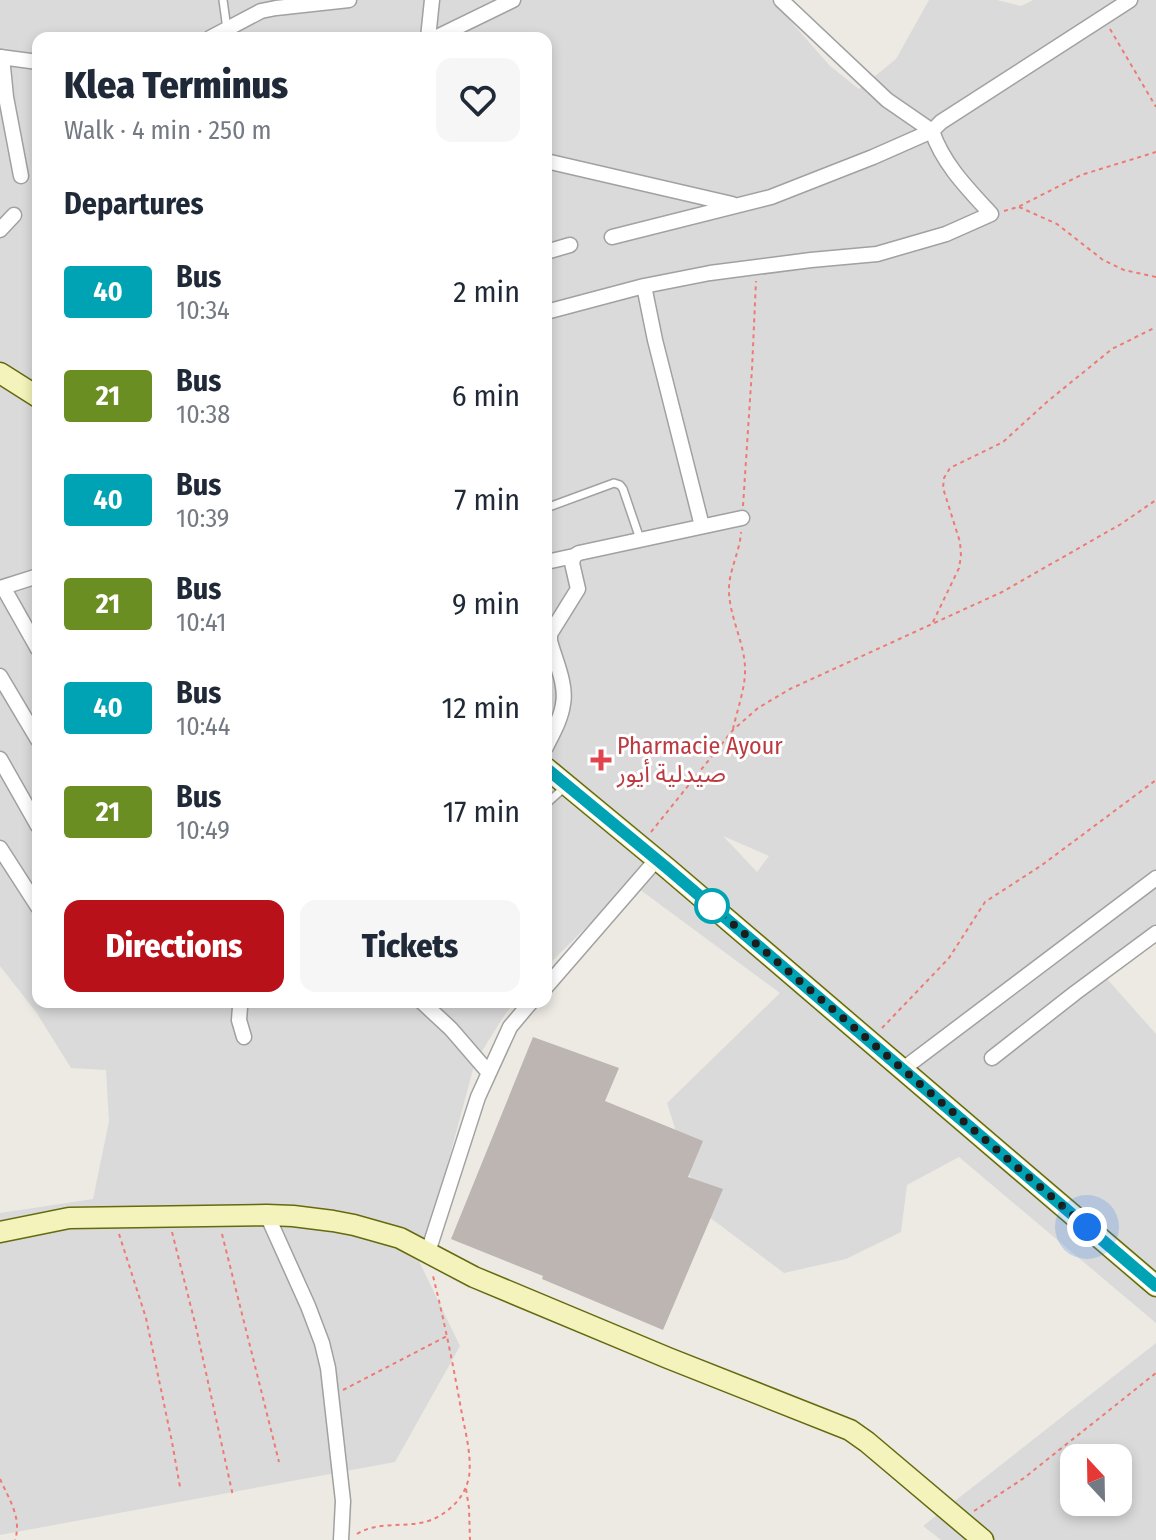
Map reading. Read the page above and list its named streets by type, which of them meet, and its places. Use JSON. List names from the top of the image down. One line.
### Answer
{"places":{"health":["Pharmacie Ayour صيدلية أيور"]},"lines":["bus line 40"],"north":"top","page":{"heading":[["Klea Terminus","Walk · 4 min · 250 m"],"Departures"],"list":[{"mark":"40","name":"Bus","note":"10:34","value":"2 min"},{"mark":"21","name":"Bus","note":"10:38","value":"6 min"},{"mark":"40","name":"Bus","note":"10:39","value":"7 min"},{"mark":"21","name":"Bus","note":"10:41","value":"9 min"},{"mark":"40","name":"Bus","note":"10:44","value":"12 min"},{"mark":"21","name":"Bus","note":"10:49","value":"17 min"}],"buttons":["Directions","Tickets"]}}
